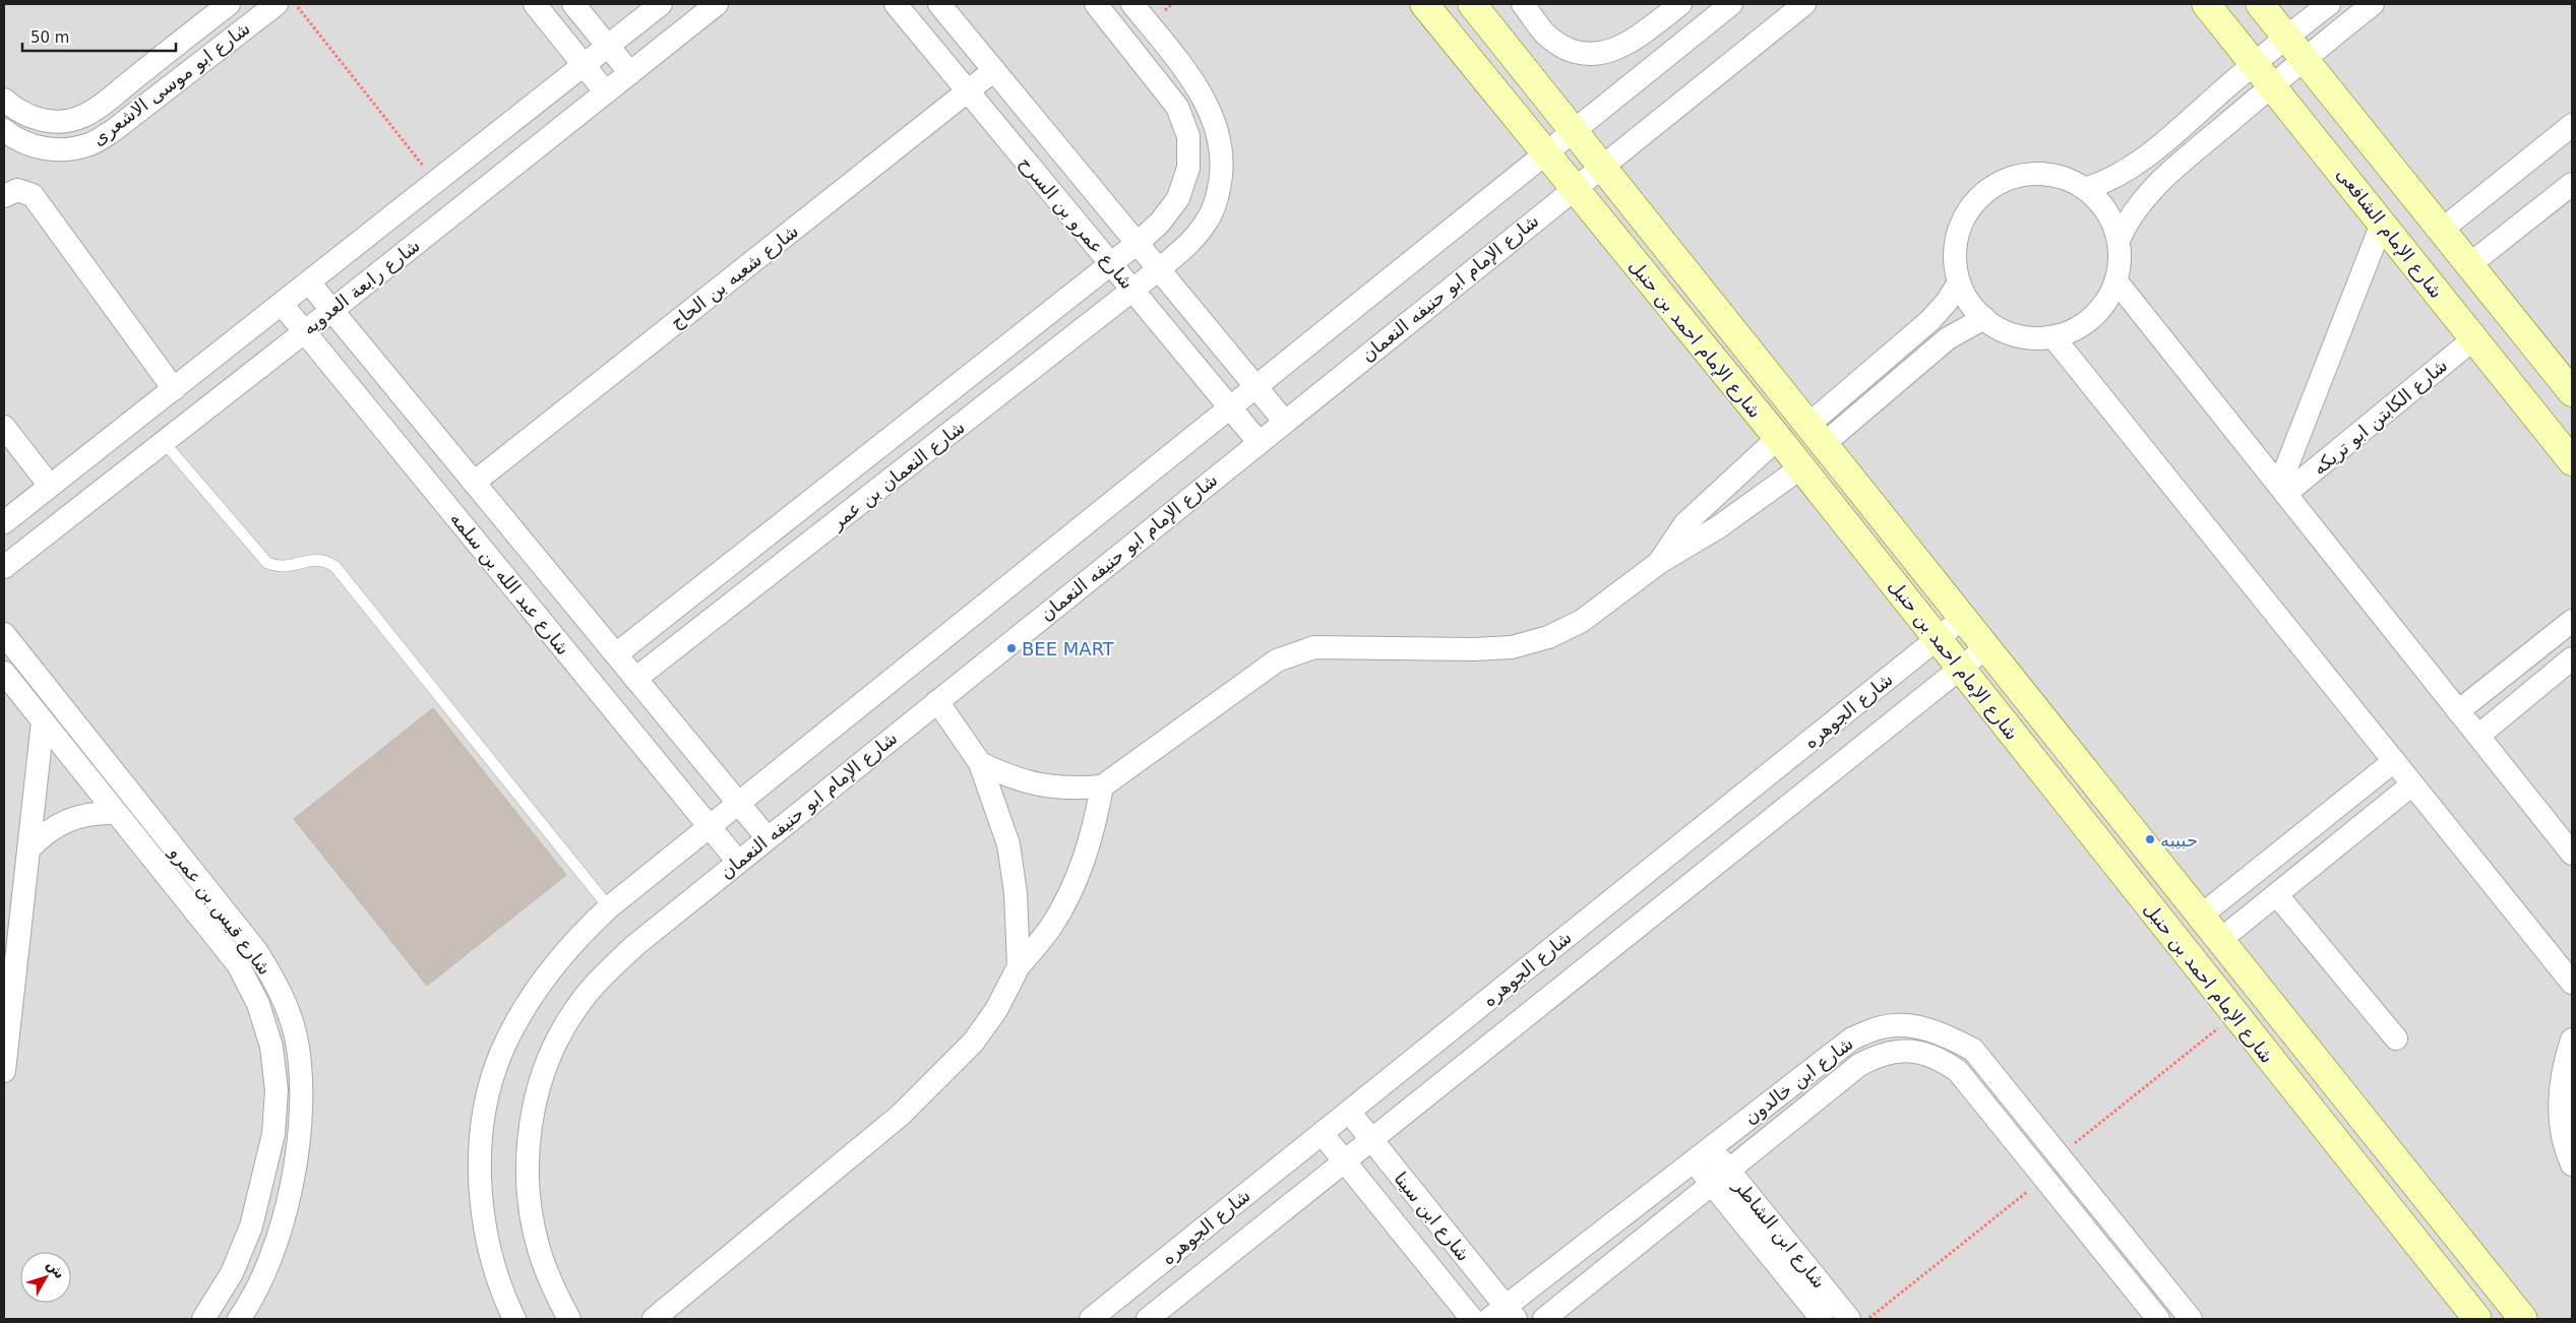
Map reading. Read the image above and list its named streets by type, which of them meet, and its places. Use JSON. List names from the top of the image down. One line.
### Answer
{"streets":{"street":["شارع ابو موسى الاشعرى","شارع عمرو بن السرح","شارع الإمام الشافعى","شارع شعبه بن الحاج","شارع رابعة العدويه","شارع الإمام ابو حنيفه النعمان","شارع الإمام احمد بن حنبل","شارع الكابتن ابو تريكه","شارع النعمان بن عمر","شارع عبد الله بن سلمه","شارع الجوهره","شارع قيس بن عمرو","شارع ابن خالدون","شارع ابن سينا","شارع ابن الشاطر"]},"crossings":[["شارع عمرو بن السرح","شارع شعبه بن الحاج"],["شارع عمرو بن السرح","شارع الإمام ابو حنيفه النعمان"],["شارع عمرو بن السرح","شارع النعمان بن عمر"],["شارع الإمام الشافعى","شارع الكابتن ابو تريكه"],["شارع شعبه بن الحاج","شارع عبد الله بن سلمه"],["شارع رابعة العدويه","شارع عبد الله بن سلمه"],["شارع الإمام ابو حنيفه النعمان","شارع الإمام احمد بن حنبل"],["شارع الإمام ابو حنيفه النعمان","شارع عبد الله بن سلمه"],["شارع الإمام احمد بن حنبل","شارع الجوهره"],["شارع النعمان بن عمر","شارع عبد الله بن سلمه"],["شارع الجوهره","شارع ابن سينا"],["شارع ابن خالدون","شارع ابن سينا"],["شارع ابن خالدون","شارع ابن الشاطر"]],"places":["BEE MART","حبيبه"],"scale_bar":"50 m","north":"top right"}
